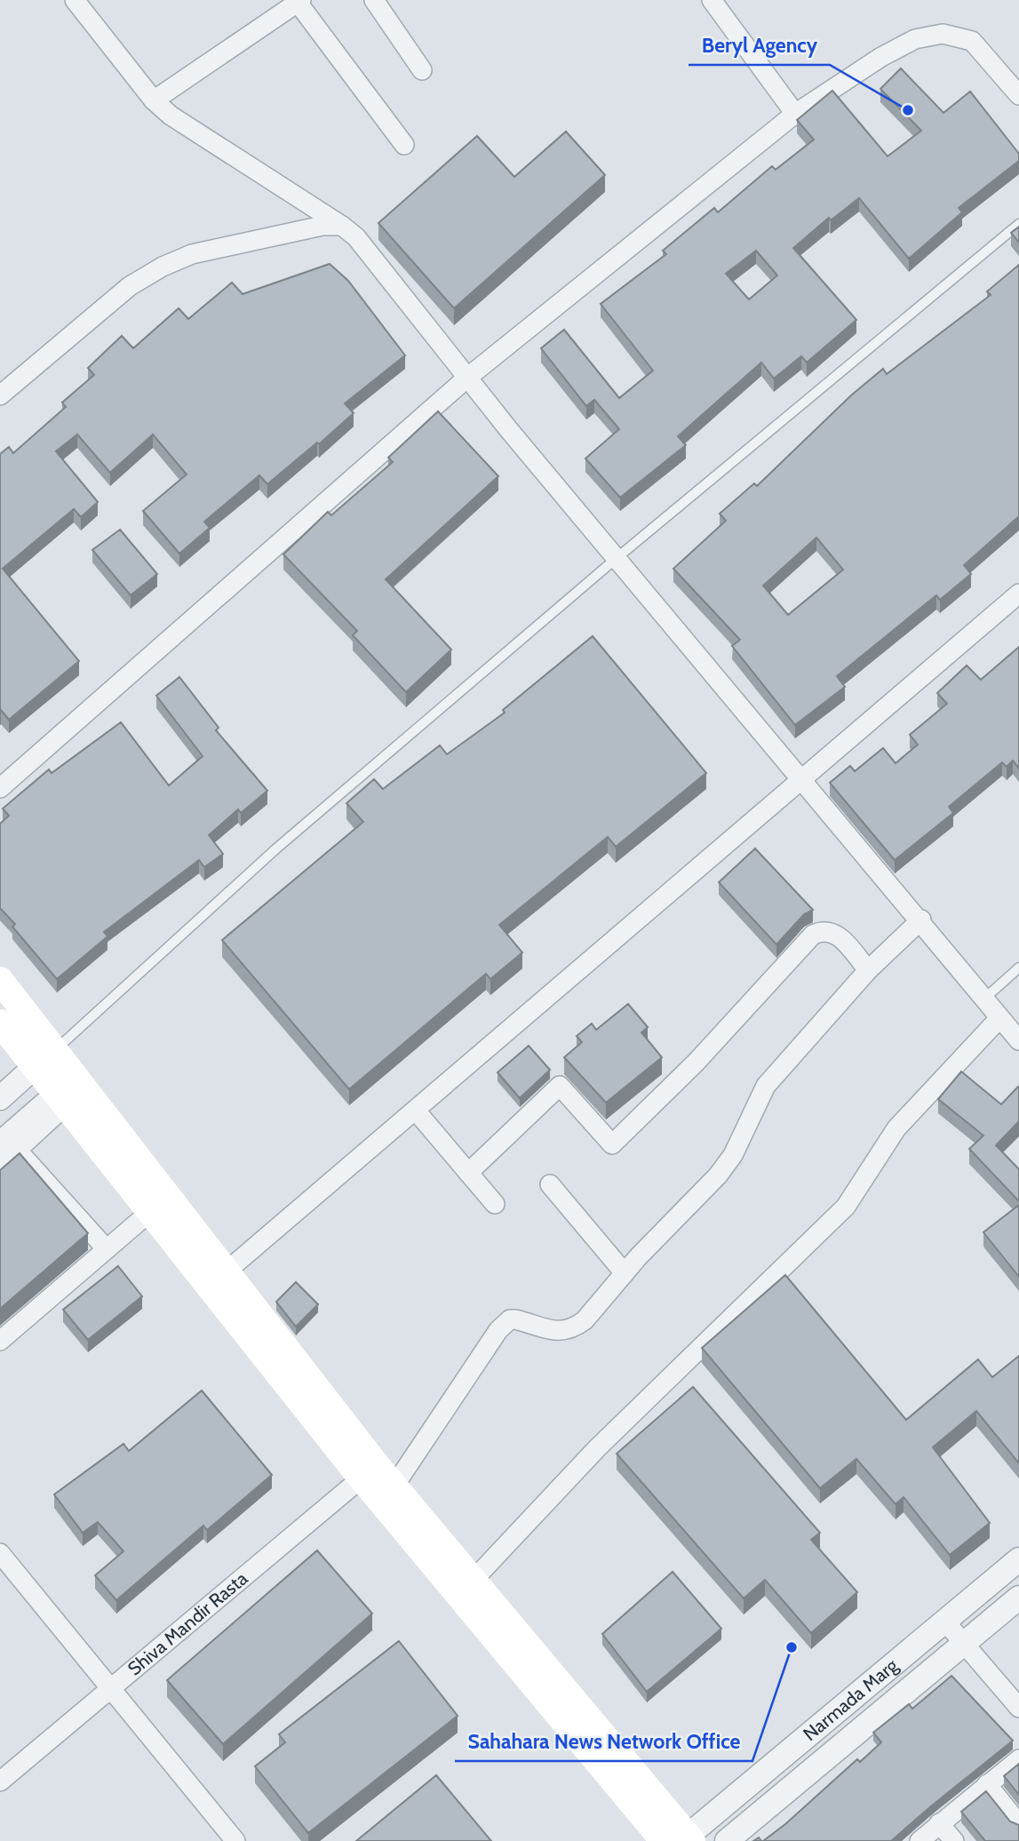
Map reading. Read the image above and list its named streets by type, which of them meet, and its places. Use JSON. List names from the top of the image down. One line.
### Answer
{"streets":{"street":["Shiva Mandir Rasta","Narmada Marg"]},"places":["Beryl Agency","Sahahara News Network Office"]}
